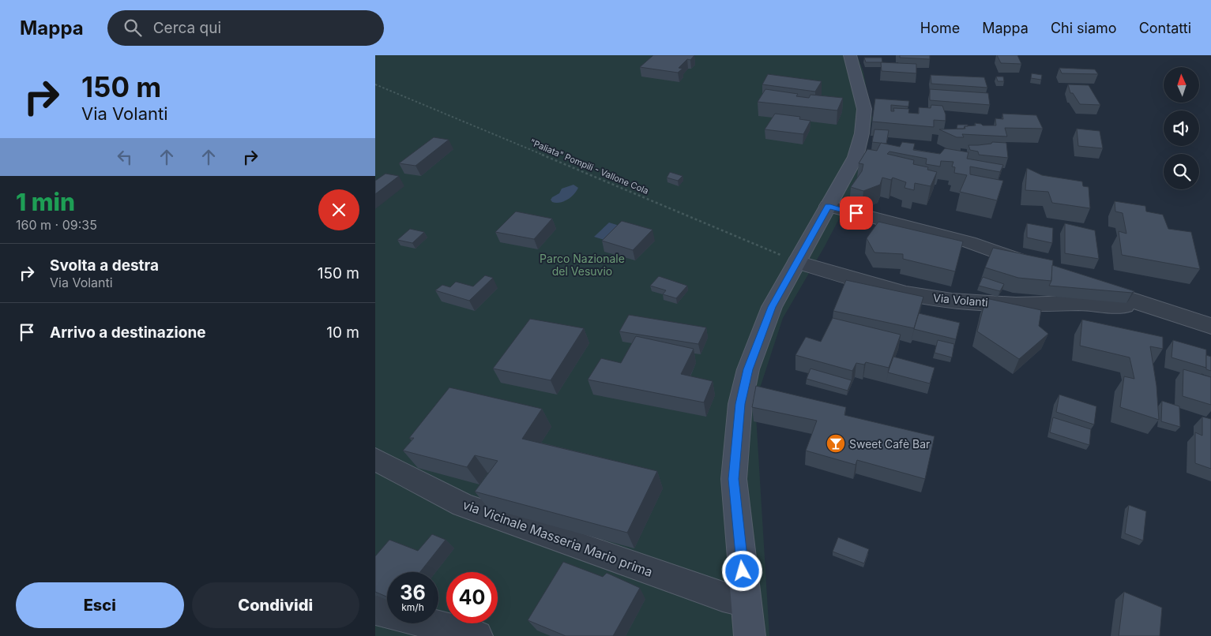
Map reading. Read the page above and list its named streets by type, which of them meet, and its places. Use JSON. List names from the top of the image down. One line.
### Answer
{"streets":{"street":["Via Volanti","via Vicinale Masseria Mario prima"],"path":["\"Paliata\" Pompili - Vallone Cola"]},"crossings":[["\"Paliata\" Pompili - Vallone Cola","Via Volanti"]],"parks":["Parco Nazionale del Vesuvio"],"places":{"bar":["Sweet Cafè Bar"]},"north":"top","page":{"header":"Mappa","search":"Cerca qui","nav":["Home","Mappa","Chi siamo","Contatti"],"turn":["150 m","Via Volanti"],"heading":["1 min","160 m · 09:35"],"list":[{"name":"Svolta a destra","note":"Via Volanti","value":"150 m"},{"name":"Arrivo a destinazione","value":"10 m"}],"speed":"36 km/h","limit":"40","buttons":["Esci","Condividi"]}}
